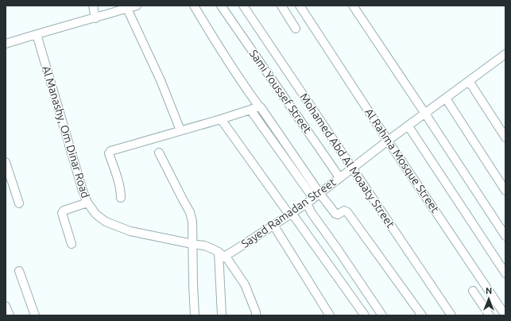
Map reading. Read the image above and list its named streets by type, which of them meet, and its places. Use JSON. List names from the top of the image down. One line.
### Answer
{"streets":{"street":["Sami Youssef Street","Al Manashy, Om Dinar Road","Mohamed Abd Al Moaaty Street","Al Rahma Mosque Street","Sayed Ramadan Street"]},"crossings":[["Sami Youssef Street","Sayed Ramadan Street"],["Al Manashy, Om Dinar Road","Sayed Ramadan Street"],["Mohamed Abd Al Moaaty Street","Sayed Ramadan Street"],["Al Rahma Mosque Street","Sayed Ramadan Street"]],"north":"top"}
